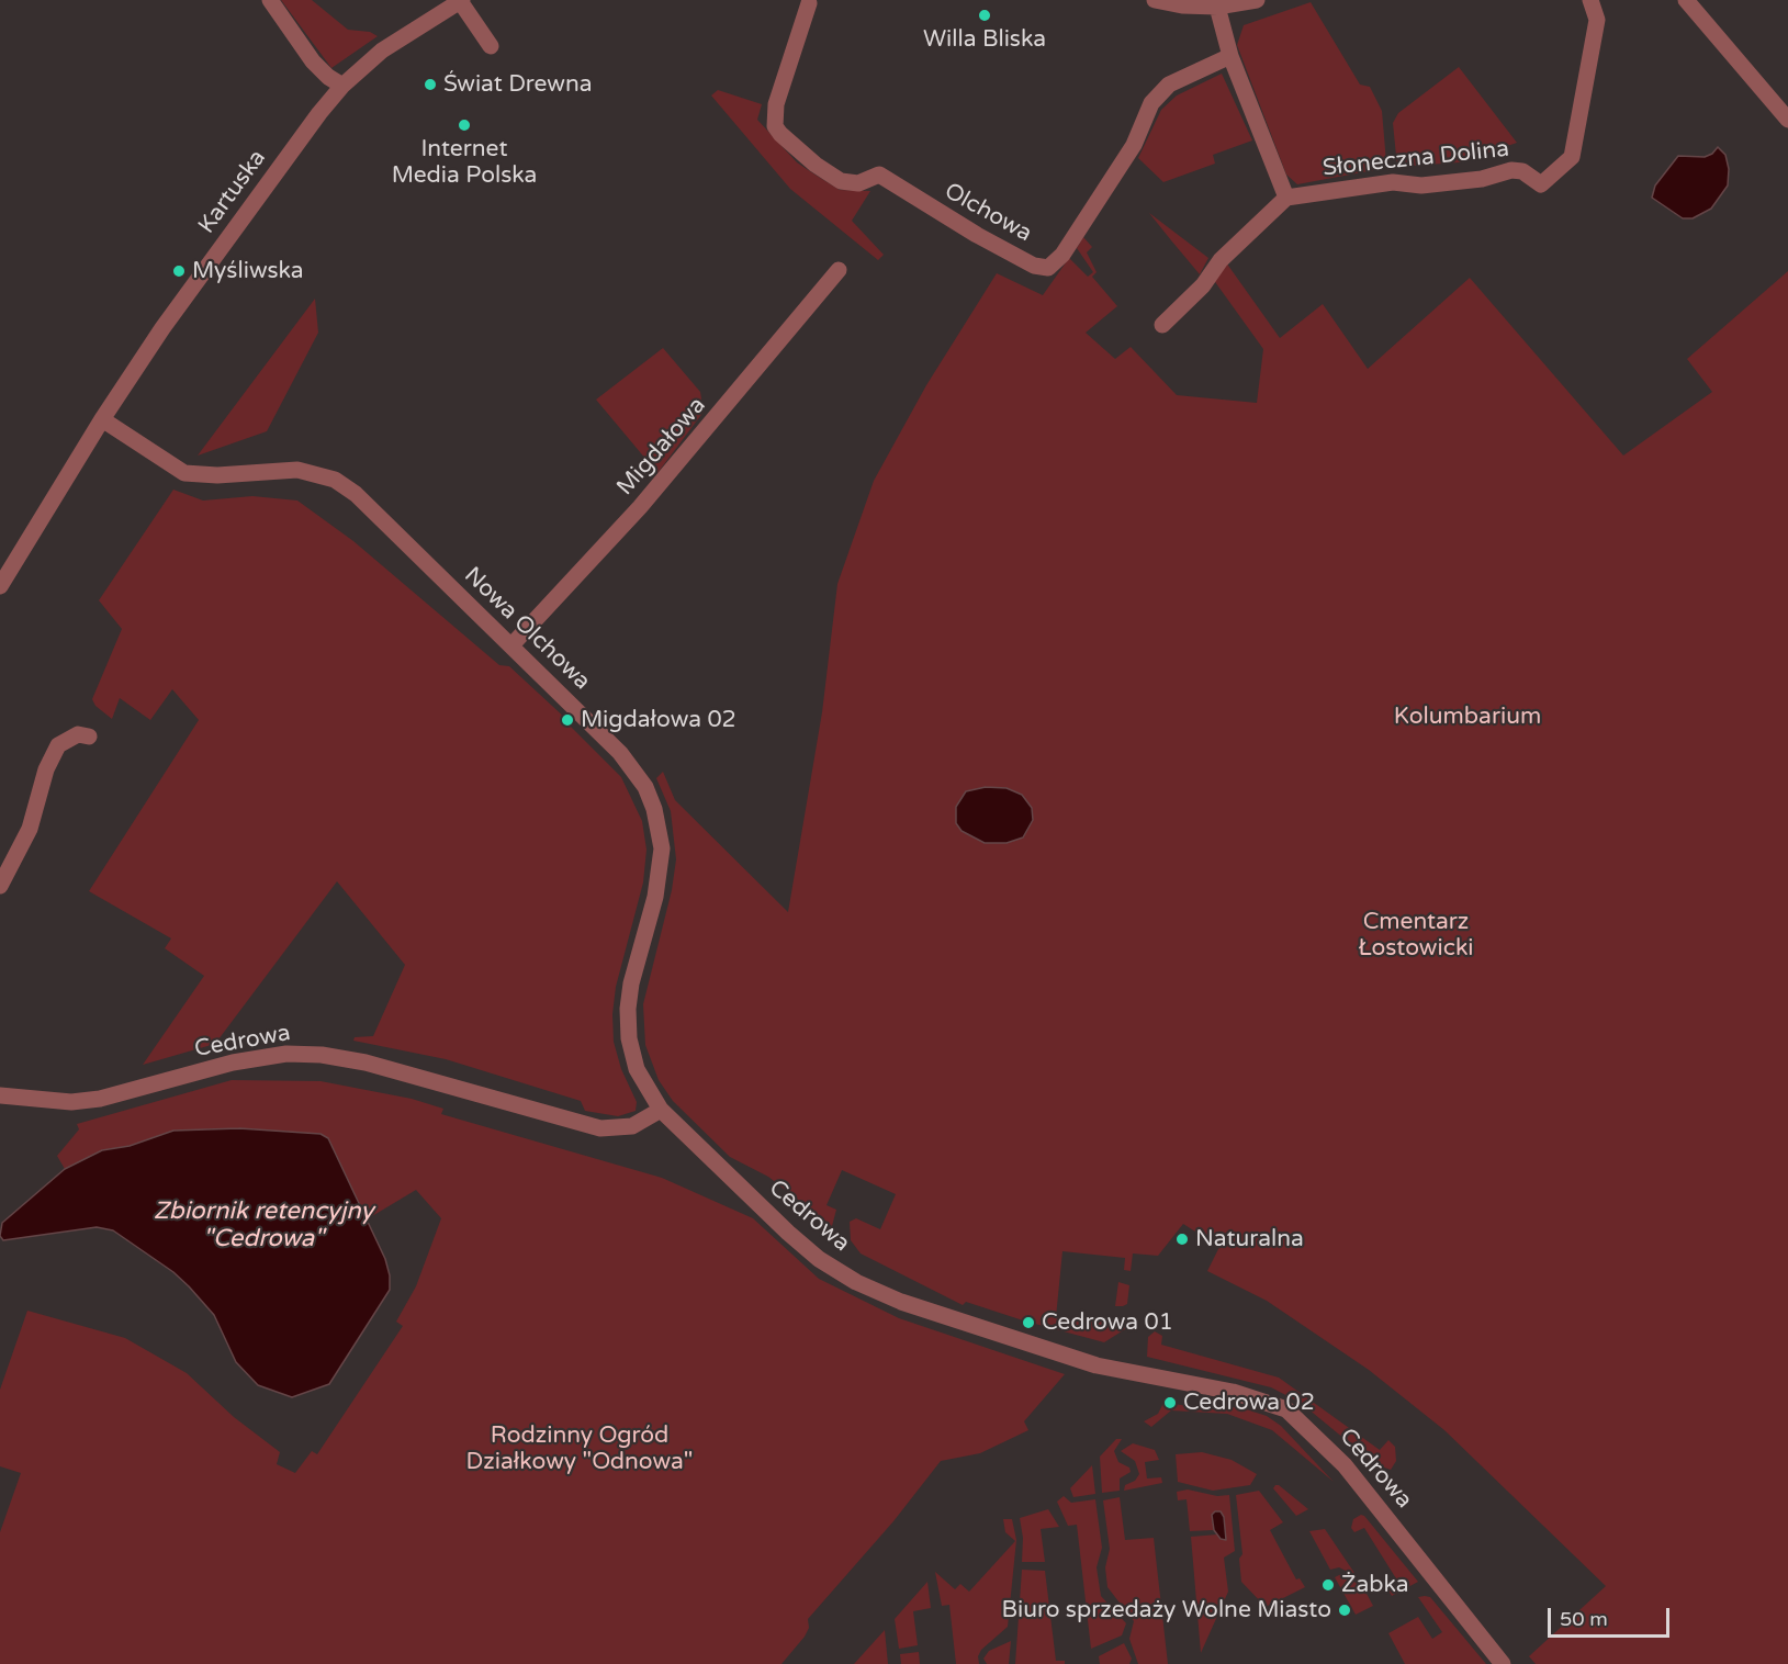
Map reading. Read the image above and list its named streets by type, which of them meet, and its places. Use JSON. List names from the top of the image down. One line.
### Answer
{"streets":{"street":["Słoneczna Dolina","Kartuska","Olchowa","Migdałowa","Nowa Olchowa","Cedrowa"]},"crossings":[["Kartuska","Nowa Olchowa"],["Migdałowa","Nowa Olchowa"],["Nowa Olchowa","Cedrowa"]],"water":["Zbiornik retencyjny \"Cedrowa\""],"parks":["Kolumbarium","Cmentarz Łostowicki","Rodzinny Ogród Działkowy \"Odnowa\""],"places":["Willa Bliska","Świat Drewna","Internet Media Polska","Myśliwska","Migdałowa 02","Naturalna","Cedrowa 01","Cedrowa 02","Żabka","Biuro sprzedaży Wolne Miasto"],"scale_bar":"50 m"}
